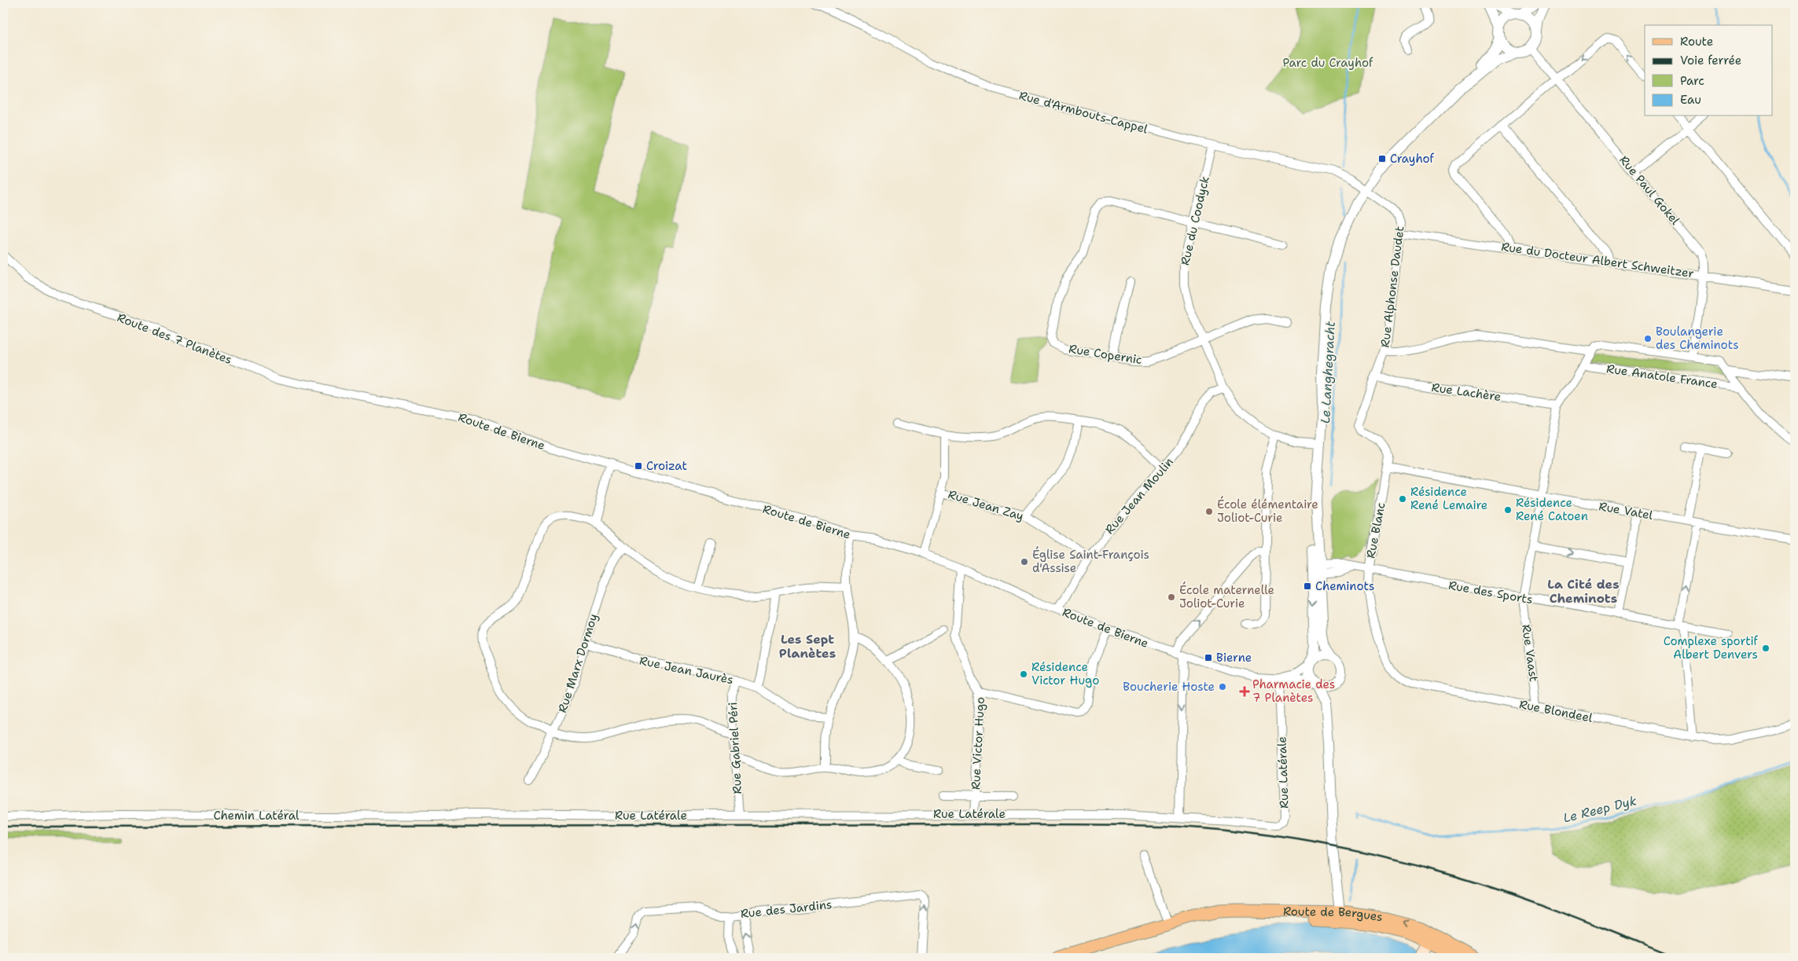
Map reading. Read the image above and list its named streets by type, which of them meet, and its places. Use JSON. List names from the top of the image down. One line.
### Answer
{"streets":{"main road":["Route de Bergues"],"street":["Rue d'Armbouts-Cappel","Rue Paul Gokel","Rue du Coodyck","Rue du Docteur Albert Schweitzer","Rue Alphonse Daudet","Route des 7 Planètes","Rue Copernic","Rue Anatole France","Rue Lachère","Route de Bierne","Rue Jean Moulin","Rue Jean Zay","Rue Vatel","Rue Blanc","Rue des Sports","Rue Vaast","Rue Marx Dormoy","Rue Jean Jaurès","Rue Blondeel","Rue Victor Hugo","Rue Gabriel Péri","Rue Latérale","Chemin Latéral","Rue des Jardins"]},"crossings":[["Rue d'Armbouts-Cappel","Rue du Coodyck"],["Rue d'Armbouts-Cappel","Rue Alphonse Daudet"],["Rue Paul Gokel","Rue du Docteur Albert Schweitzer"],["Rue Paul Gokel","Rue Anatole France"],["Rue du Coodyck","Rue Copernic"],["Rue du Coodyck","Rue Jean Moulin"],["Rue du Docteur Albert Schweitzer","Rue Alphonse Daudet"],["Rue Alphonse Daudet","Rue Anatole France"],["Rue Alphonse Daudet","Rue Lachère"],["Rue Alphonse Daudet","Rue Blanc"],["Route des 7 Planètes","Route de Bierne"],["Rue Lachère","Rue Blanc"],["Rue Lachère","Rue Vaast"],["Route de Bierne","Rue Jean Moulin"],["Route de Bierne","Rue Victor Hugo"],["Route de Bierne","Rue Latérale"],["Rue Jean Moulin","Rue Jean Zay"],["Rue Vatel","Rue Blanc"],["Rue Vatel","Rue Vaast"],["Rue Blanc","Rue des Sports"],["Rue Blanc","Rue Blondeel"],["Rue des Sports","Rue Vaast"],["Rue Vaast","Rue Blondeel"],["Rue Marx Dormoy","Rue Jean Jaurès"],["Rue Jean Jaurès","Rue Gabriel Péri"],["Rue Victor Hugo","Rue Latérale"],["Rue Gabriel Péri","Rue Latérale"],["Rue Latérale","Chemin Latéral"]],"districts":["La Cité des Cheminots","Les Sept Planètes"],"water":["Le Langhegracht","Le Reep Dyk"],"parks":["Parc du Crayhof"],"places":{"transit":["Crayhof","Croizat","Cheminots","Bierne"],"other":["Boulangerie des Cheminots","Résidence René Lemaire","Résidence René Catoen","École élémentaire Joliot-Curie","Église Saint-François d'Assise","École maternelle Joliot-Curie","Complexe sportif Albert Denvers","Résidence Victor Hugo","Boucherie Hoste"],"health":["Pharmacie des 7 Planètes"]},"legend":["Route","Voie ferrée","Parc","Eau"]}
